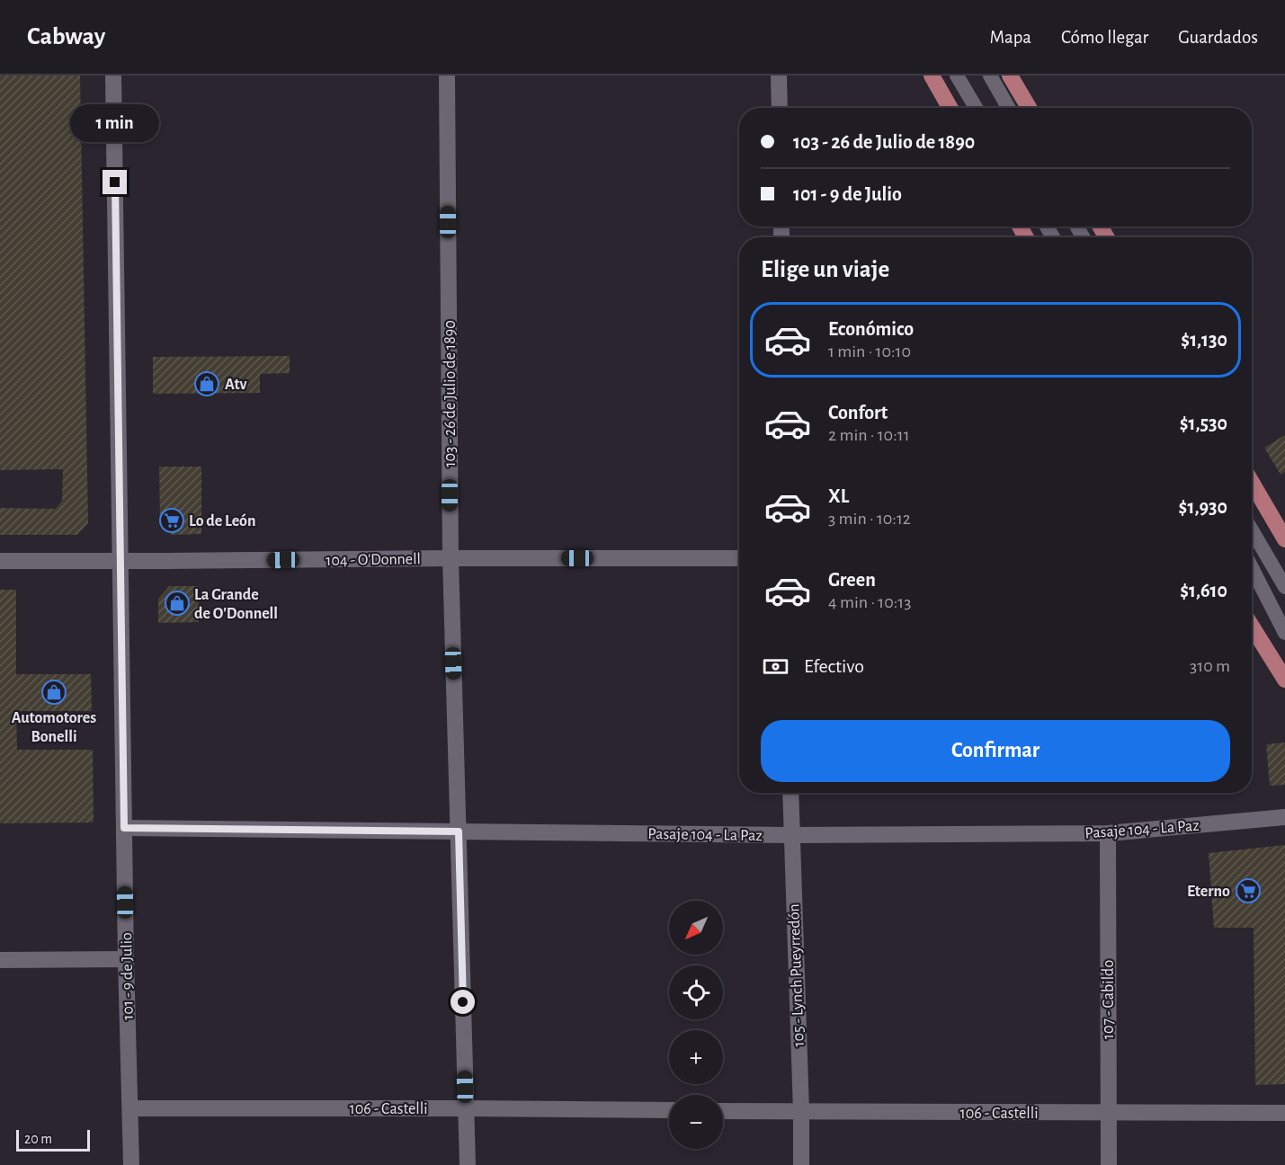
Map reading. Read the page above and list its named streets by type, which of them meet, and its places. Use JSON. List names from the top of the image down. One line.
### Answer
{"streets":{"street":["103 - 26 de Julio de 1890","104 - O'Donnell","Pasaje 104 - La Paz","105 - Lynch Pueyrredón","101 - 9 de Julio","107 - Cabildo","106 - Castelli"]},"crossings":[["103 - 26 de Julio de 1890","104 - O'Donnell"],["103 - 26 de Julio de 1890","Pasaje 104 - La Paz"],["103 - 26 de Julio de 1890","106 - Castelli"],["104 - O'Donnell","101 - 9 de Julio"],["Pasaje 104 - La Paz","105 - Lynch Pueyrredón"],["Pasaje 104 - La Paz","101 - 9 de Julio"],["Pasaje 104 - La Paz","107 - Cabildo"],["105 - Lynch Pueyrredón","106 - Castelli"],["101 - 9 de Julio","106 - Castelli"],["107 - Cabildo","106 - Castelli"]],"places":{"shop":["Atv","La Grande de O'Donnell","Automotores Bonelli"],"supermarket":["Lo de León","Eterno"]},"scale_bar":"20 m","north":"bottom left","page":{"header":"Cabway","nav":["Mapa","Cómo llegar","Guardados"],"bubble":"1 min","banner":["103 - 26 de Julio de 1890","101 - 9 de Julio"],"heading":"Elige un viaje","list":[{"name":"Económico","note":"1 min · 10:10","value":"$1,130"},{"name":"Confort","note":"2 min · 10:11","value":"$1,530"},{"name":"XL","note":"3 min · 10:12","value":"$1,930"},{"name":"Green","note":"4 min · 10:13","value":"$1,610"}],"pay":["Efectivo","310 m"],"buttons":"Confirmar","map_buttons":["+","−"],"scale":"20 m"}}
